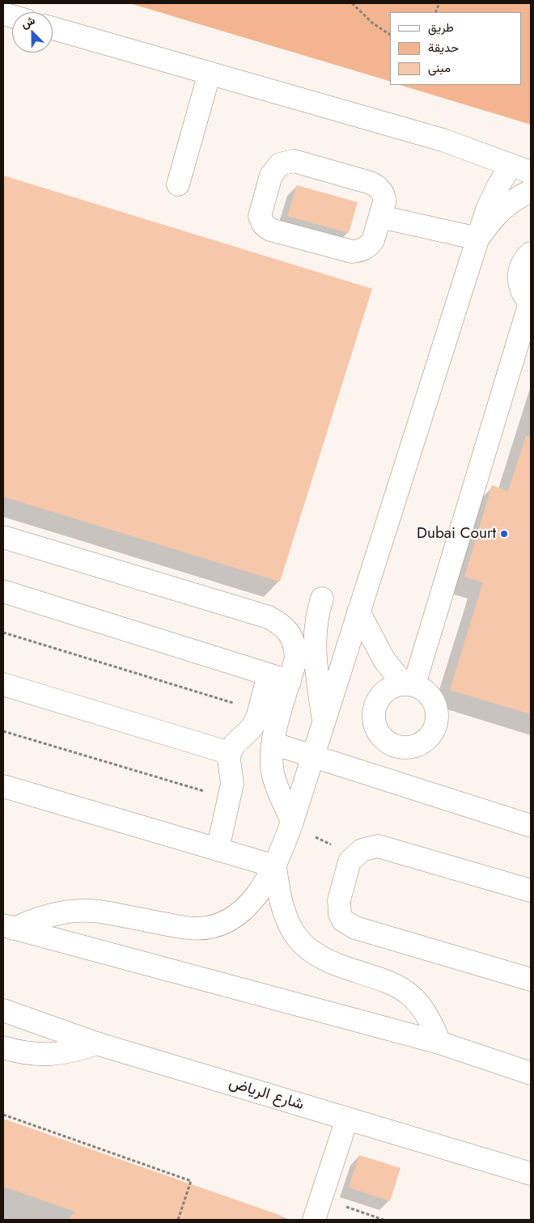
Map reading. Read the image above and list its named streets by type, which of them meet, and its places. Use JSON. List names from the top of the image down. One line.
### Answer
{"streets":{"main road":["شارع الرياض"]},"places":["Dubai Court"],"legend":["طريق","حديقة","مبنى"],"north":"top left"}
